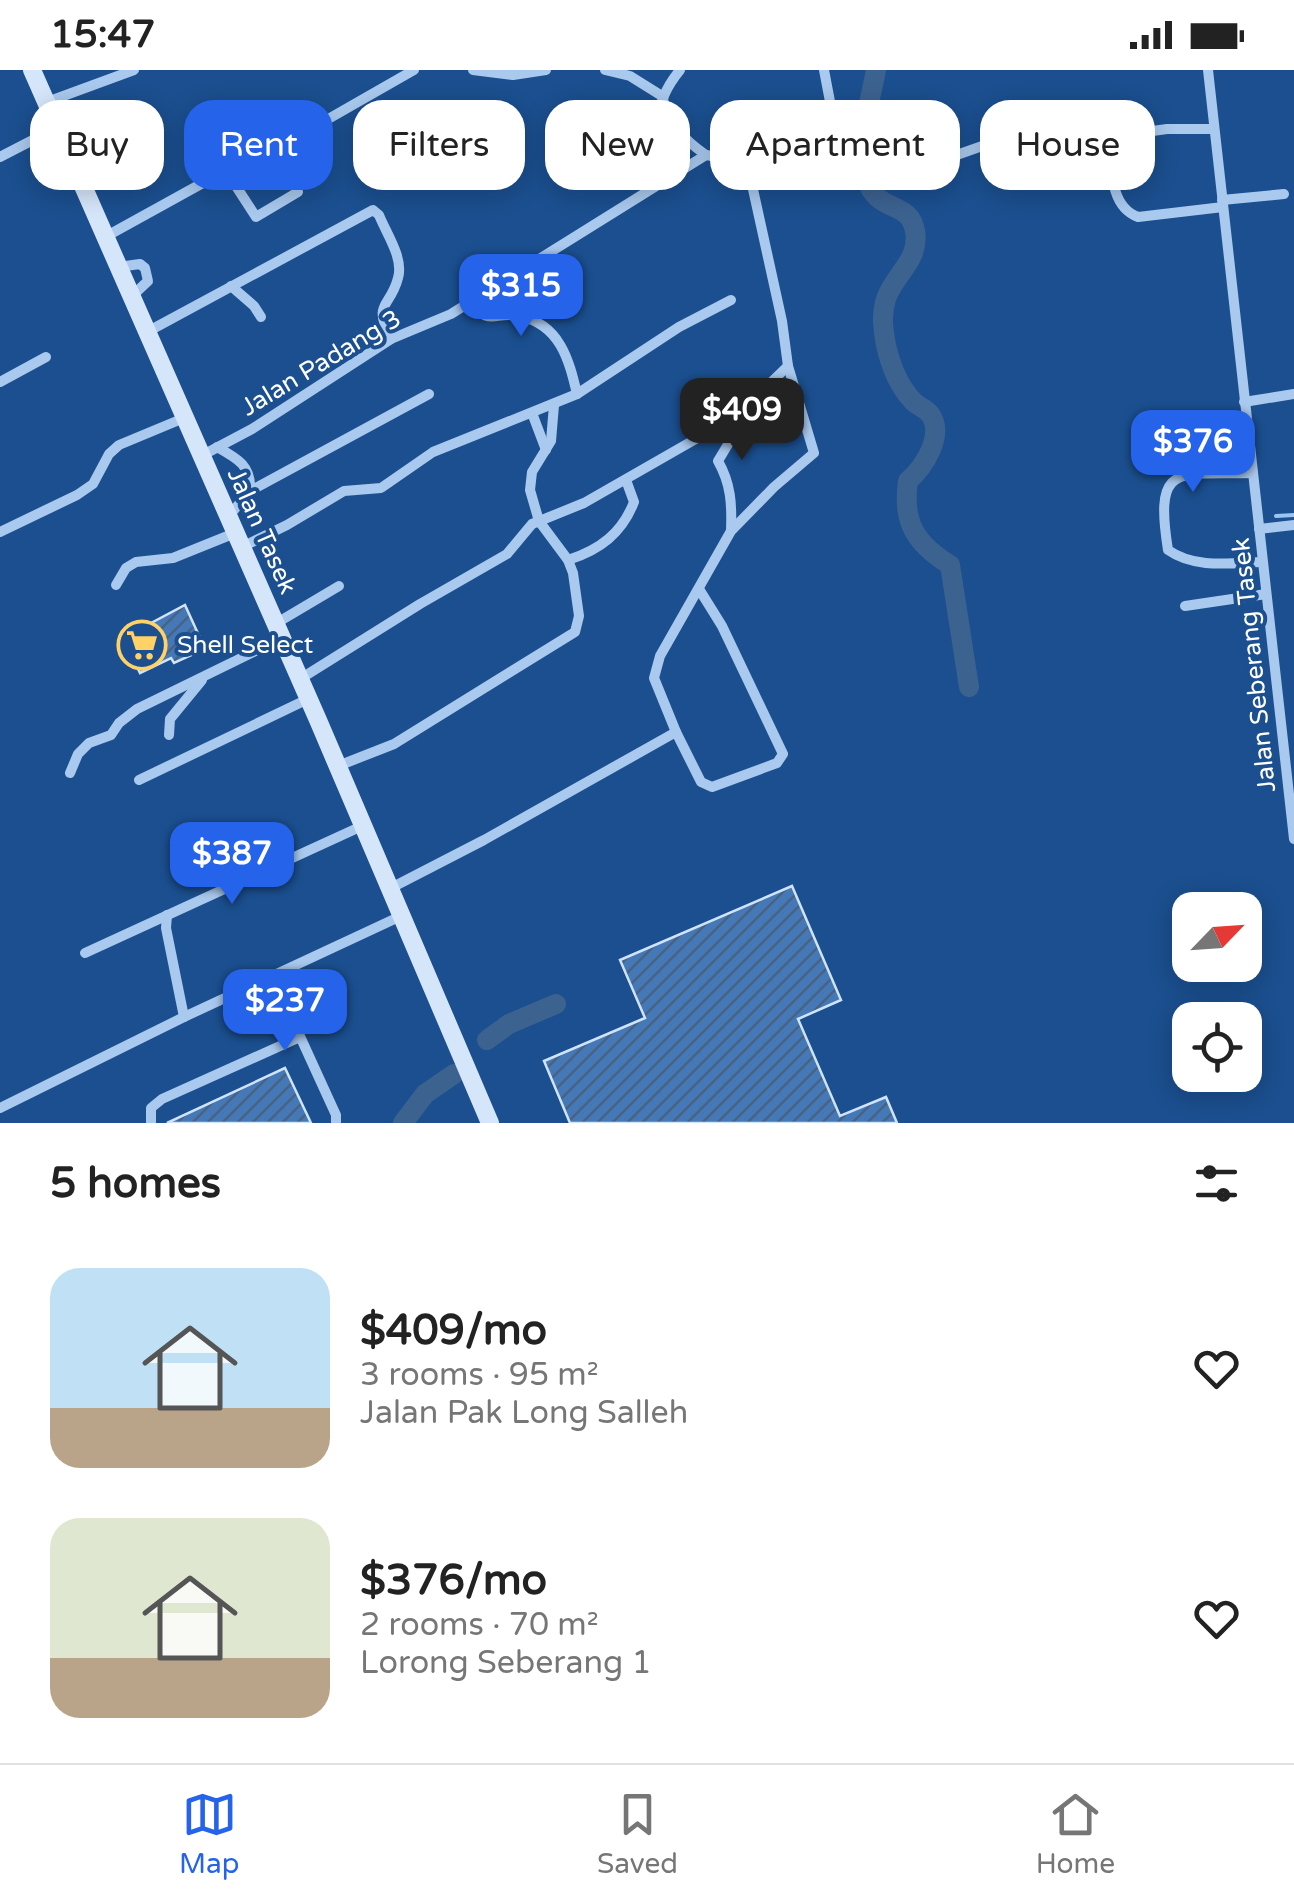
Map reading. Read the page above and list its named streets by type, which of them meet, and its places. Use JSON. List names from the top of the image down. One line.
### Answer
{"streets":{"main road":["Jalan Tasek"],"street":["Jalan Padang 3","Jalan Seberang Tasek"]},"crossings":[["Jalan Padang 3","Jalan Tasek"]],"places":{"supermarket":["Shell Select"]},"north":"top right","page":{"status":"15:47","chip":["Buy","Rent","Filters","New","Apartment","House"],"price":["$315","$409","$376","$387","$237"],"heading":"5 homes","list":[{"name":"$409/mo","note":"3 rooms · 95 m² · Jalan Pak Long Salleh"},{"name":"$376/mo","note":"2 rooms · 70 m² · Lorong Seberang 1"}],"tabs":["Map","Saved","Home"]}}
